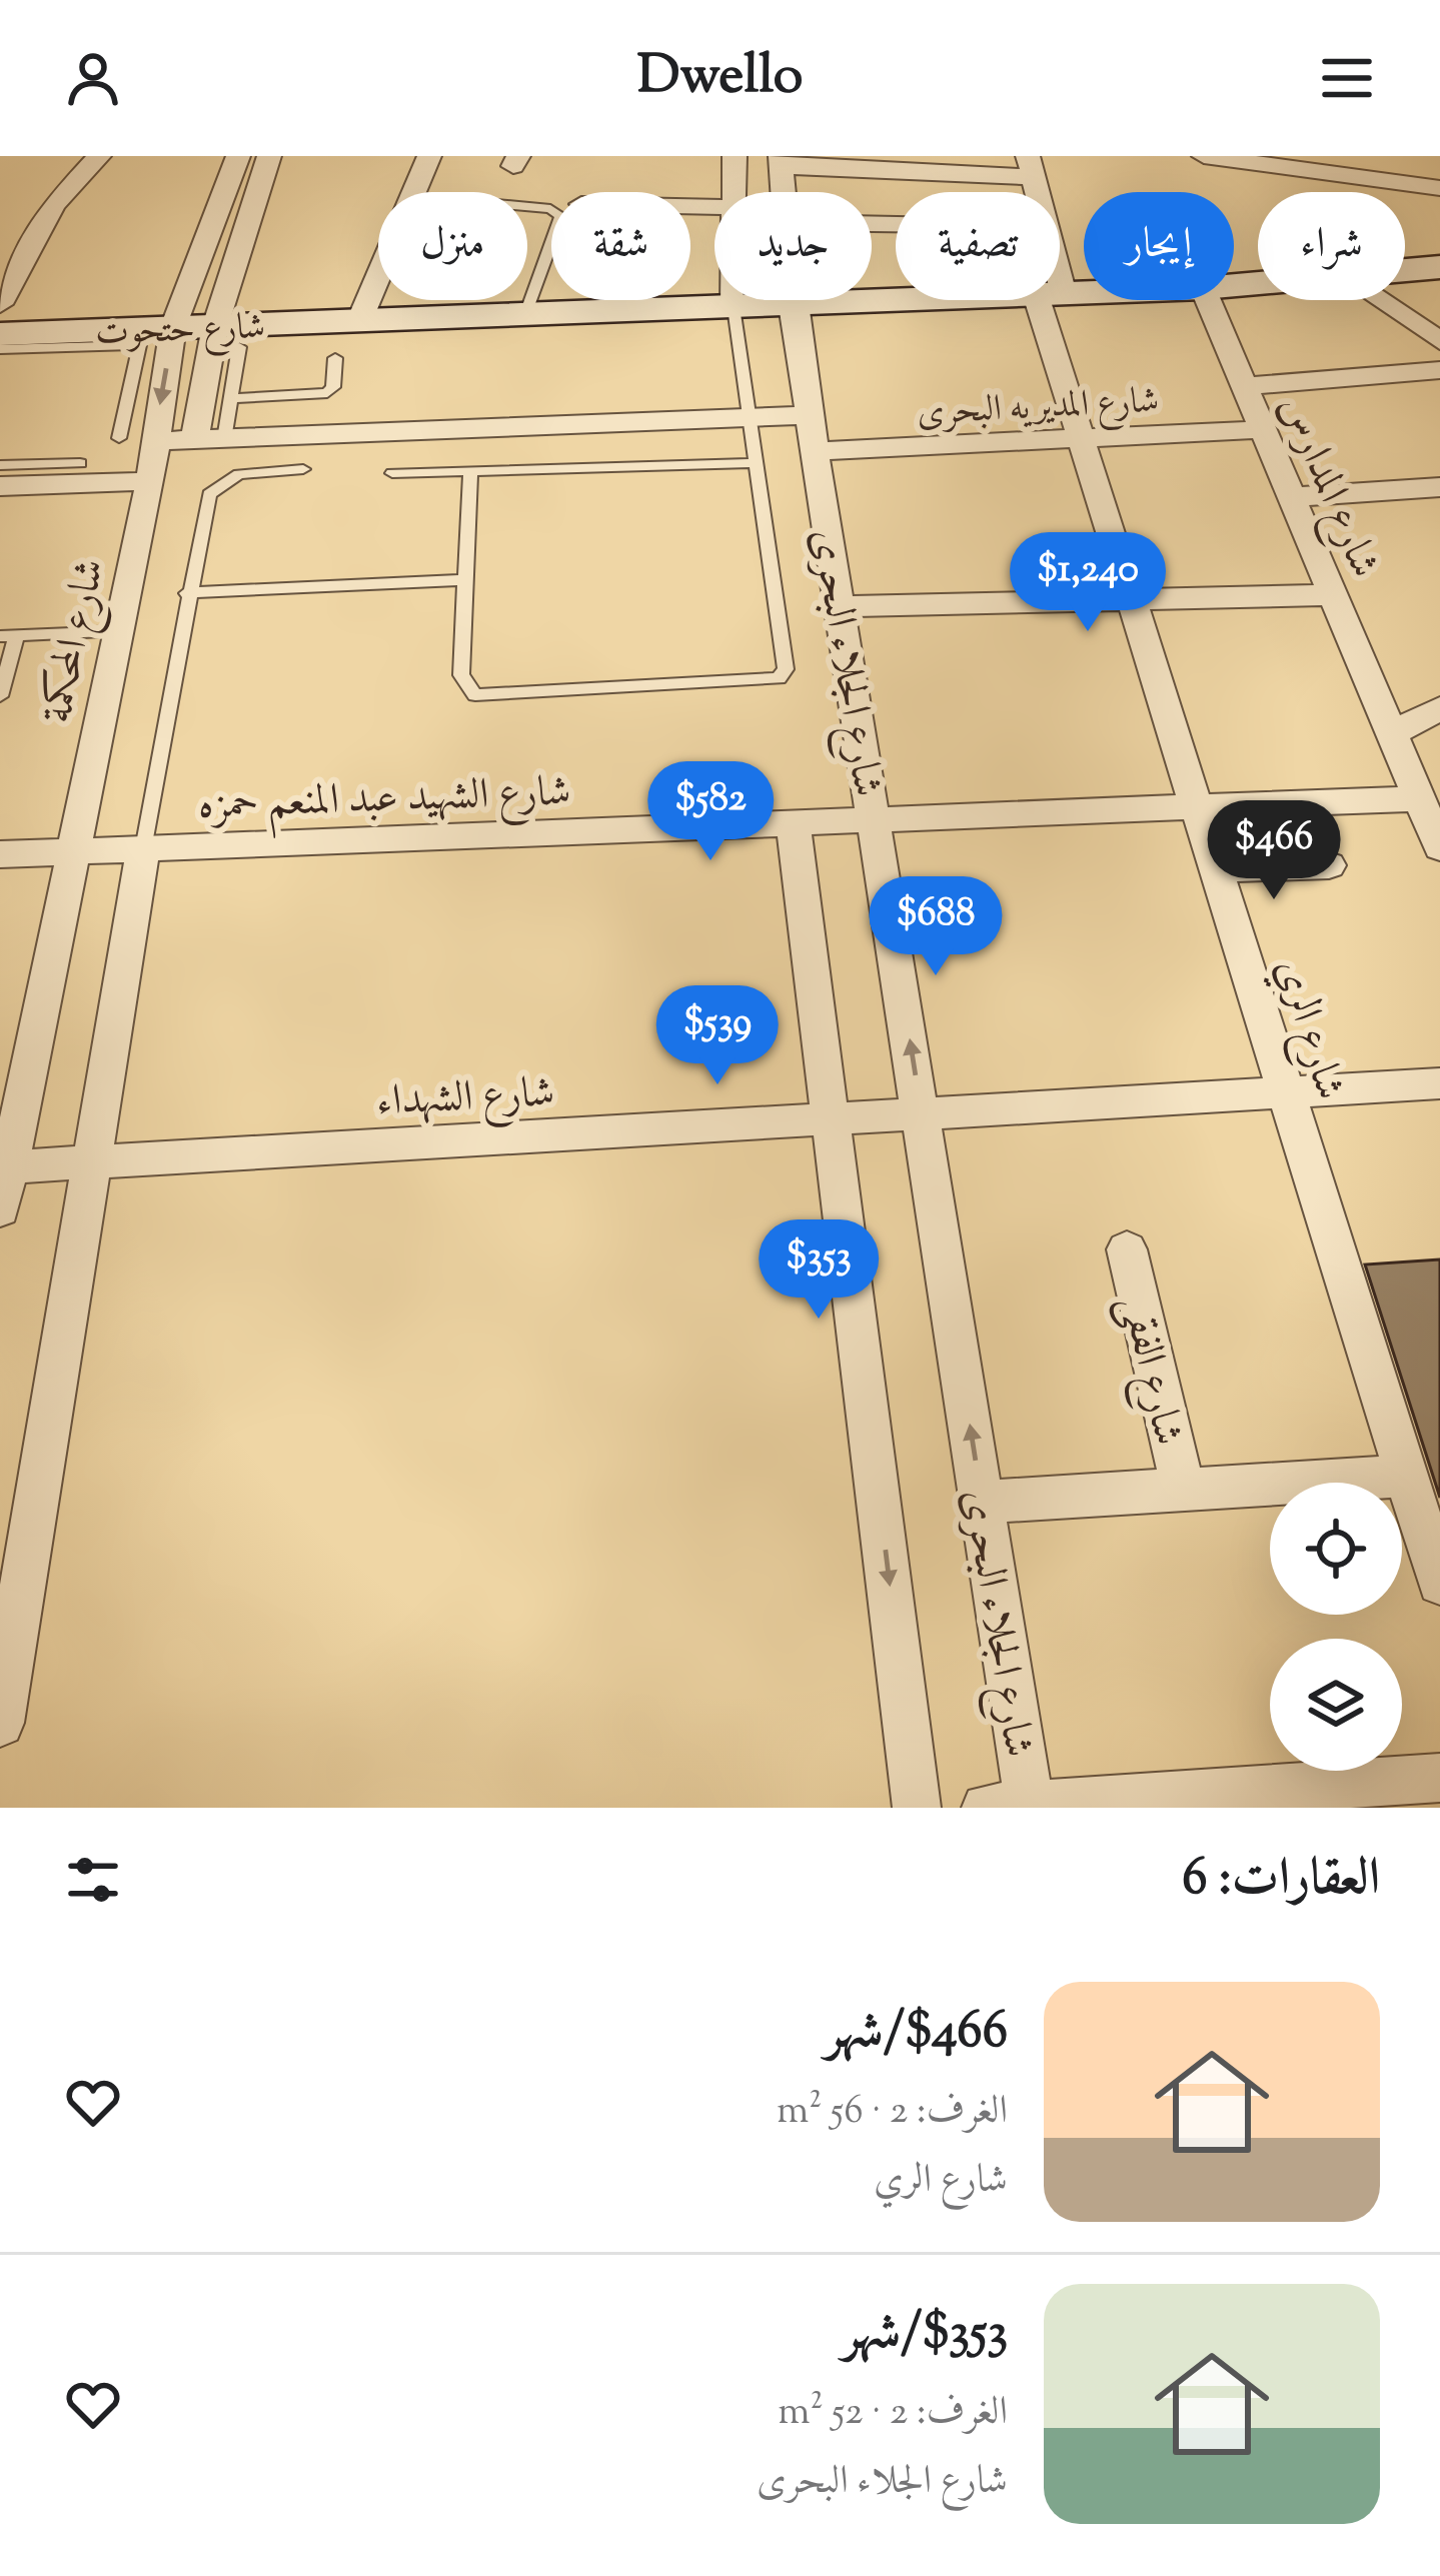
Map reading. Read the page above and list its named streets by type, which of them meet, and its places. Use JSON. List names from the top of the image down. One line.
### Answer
{"streets":{"main road":["شارع حتحوت"],"street":["شارع المديريه البحرى","شارع المدارس","شارع المحكمة","شارع الجلاء البحرى","شارع الشهيد عبد المنعم حمزه","شارع الري","شارع الشهداء","شارع الفقى"]},"crossings":[["شارع حتحوت","شارع المحكمة"],["شارع حتحوت","شارع الجلاء البحرى"],["شارع المديريه البحرى","شارع المدارس"],["شارع المديريه البحرى","شارع المحكمة"],["شارع المديريه البحرى","شارع الجلاء البحرى"],["شارع المديريه البحرى","شارع الري"],["شارع المدارس","شارع الشهيد عبد المنعم حمزه"],["شارع المحكمة","شارع الشهيد عبد المنعم حمزه"],["شارع المحكمة","شارع الشهداء"],["شارع الجلاء البحرى","شارع الشهيد عبد المنعم حمزه"],["شارع الجلاء البحرى","شارع الشهداء"],["شارع الشهيد عبد المنعم حمزه","شارع الري"],["شارع الري","شارع الشهداء"]],"page":{"header":"Dwello","chip":["شراء","إيجار","تصفية","جديد","شقة","منزل"],"price":["$1,240","$582","$466","$688","$539","$353"],"heading":"العقارات: 6","list":[{"name":"$466/شهر","note":"الغرف: 2 · 56 m² · شارع الري"},{"name":"$353/شهر","note":"الغرف: 2 · 52 m² · شارع الجلاء البحرى"}]}}
